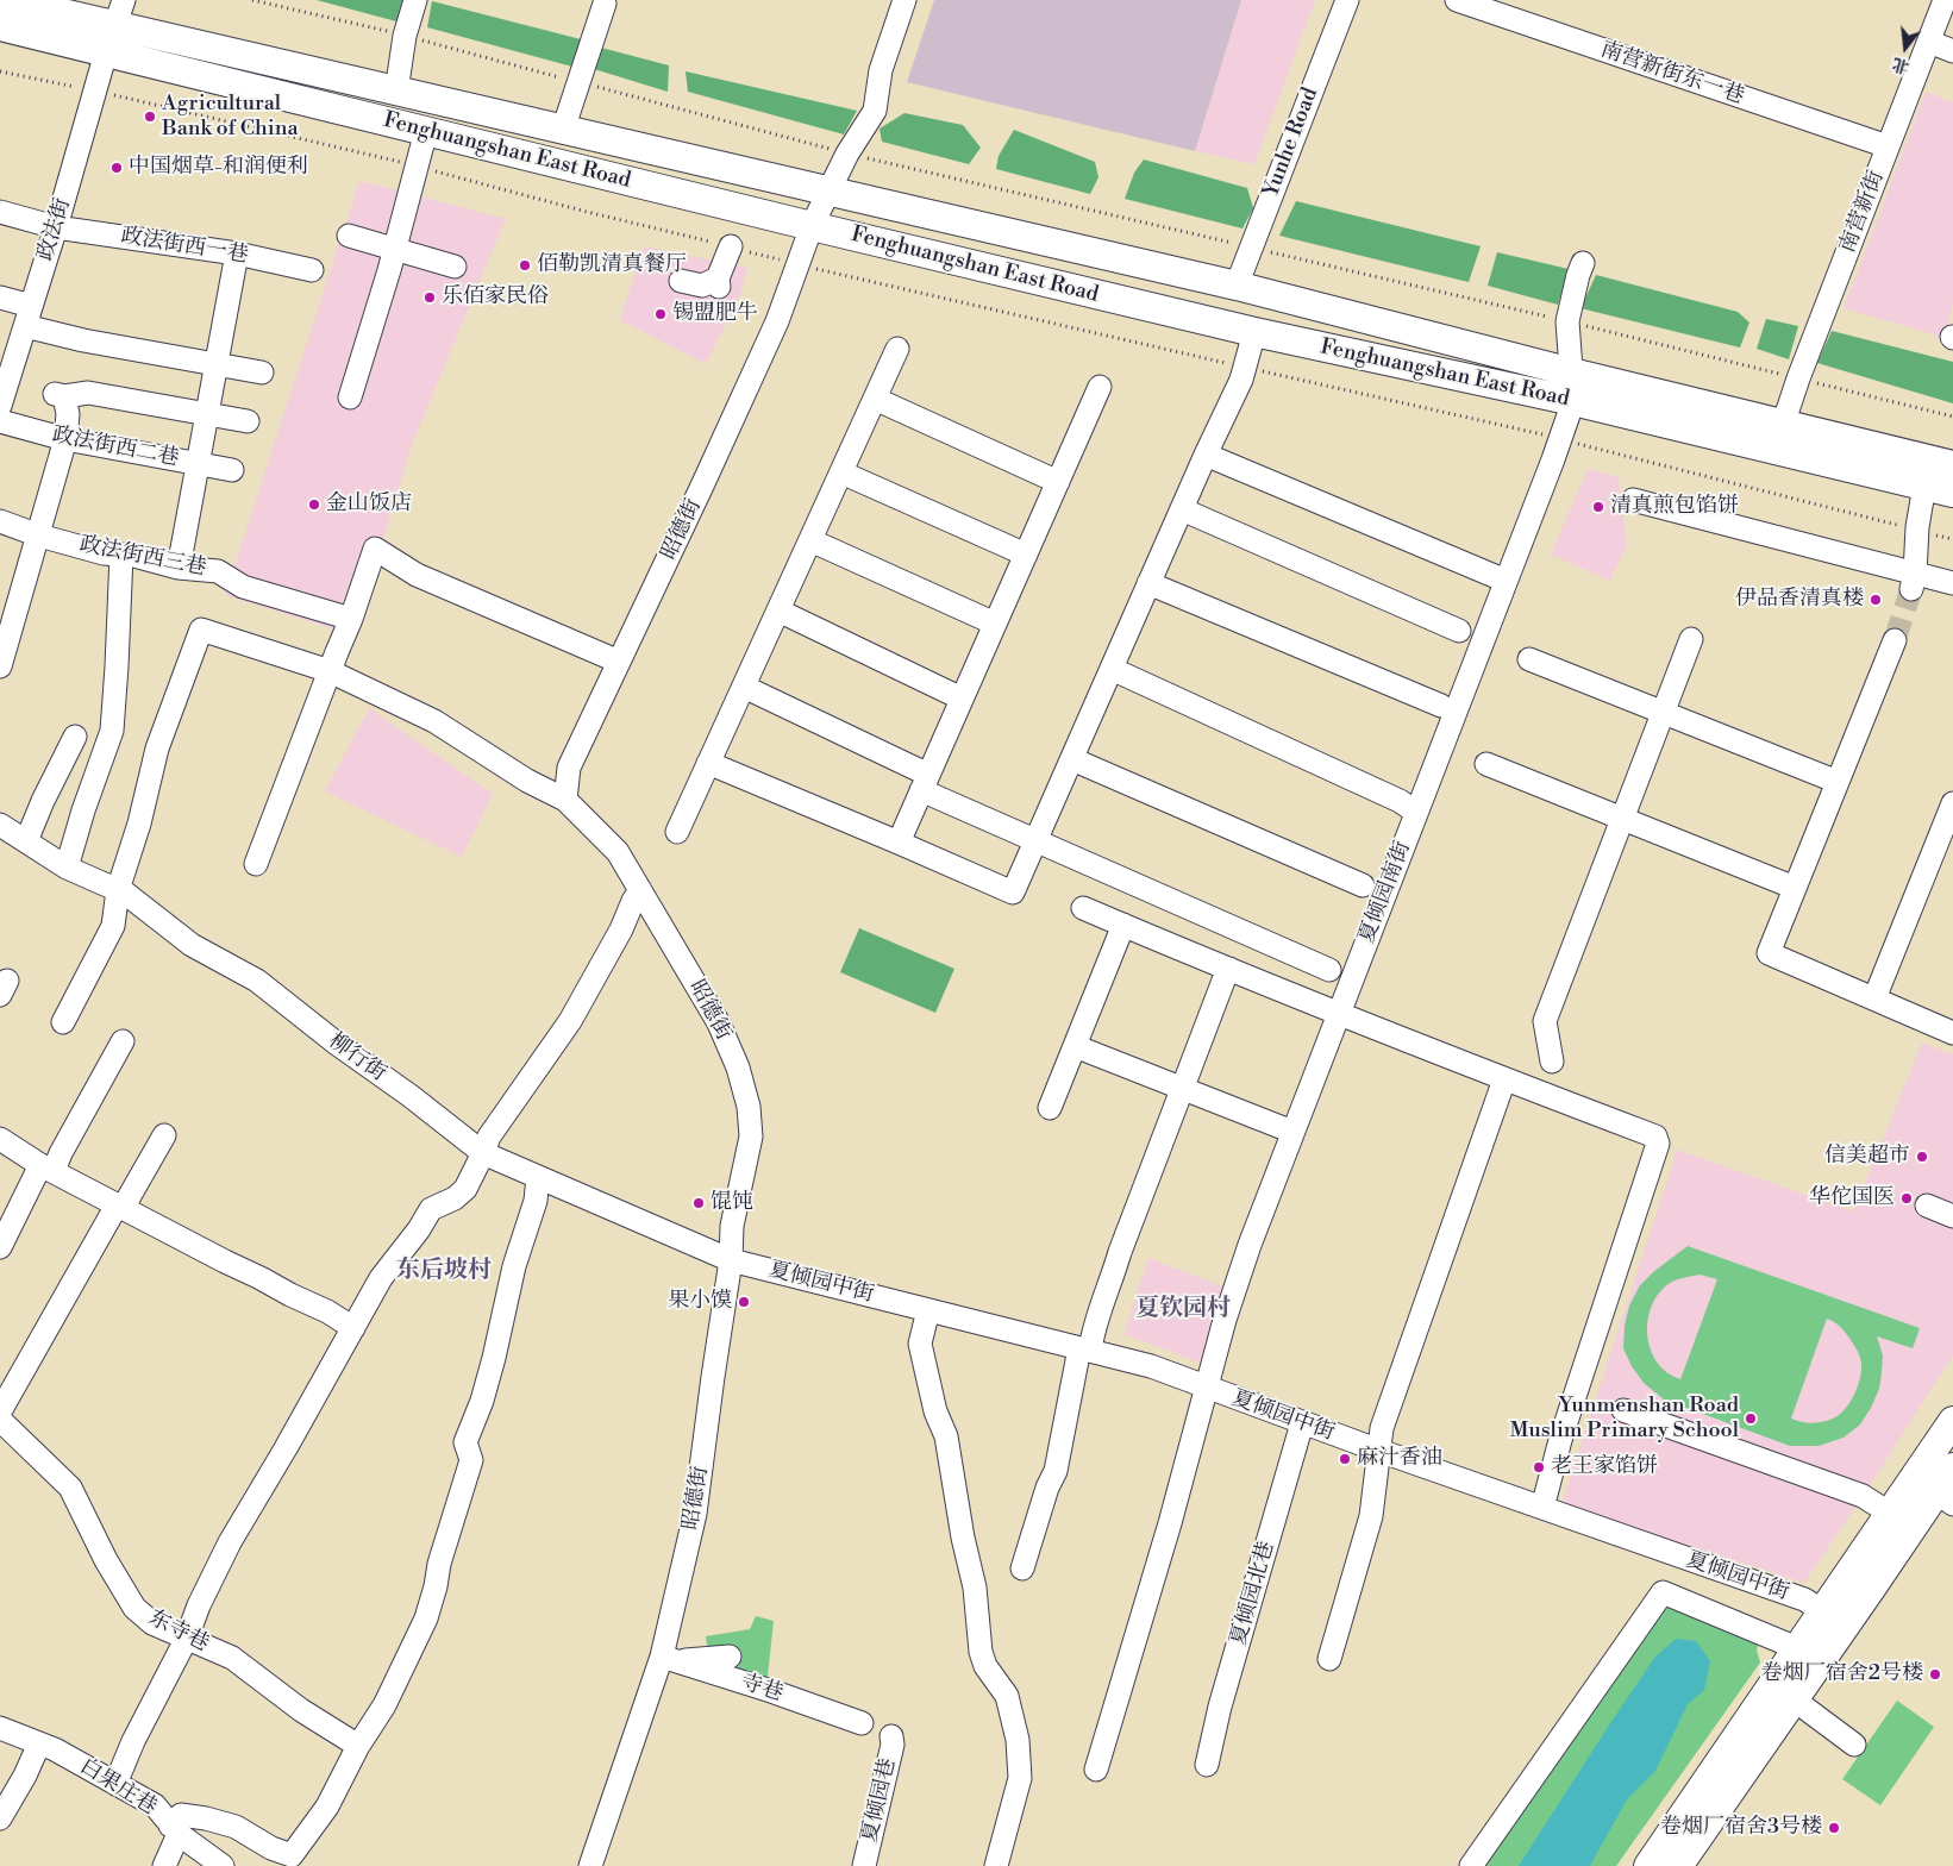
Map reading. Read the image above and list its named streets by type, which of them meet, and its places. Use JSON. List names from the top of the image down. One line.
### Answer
{"streets":{"main road":["Fenghuangshan East Road"],"street":["南营新街东一巷","Yunhe Road","南营新街","政法街","政法街西一巷","政法街西二巷","昭德街","政法街西三巷","夏倾园南街","柳行街","夏倾园中街","夏倾园北巷","东寺巷","寺巷","白果庄巷","夏倾园巷"]},"crossings":[["南营新街东一巷","南营新街"],["Yunhe Road","Fenghuangshan East Road"],["Fenghuangshan East Road","南营新街"],["Fenghuangshan East Road","政法街"],["Fenghuangshan East Road","昭德街"],["Fenghuangshan East Road","夏倾园南街"],["政法街","政法街西一巷"],["昭德街","柳行街"],["昭德街","夏倾园中街"],["昭德街","寺巷"],["夏倾园南街","夏倾园中街"],["柳行街","夏倾园中街"],["夏倾园中街","夏倾园北巷"]],"districts":["东后坡村","夏钦园村"],"places":["Agricultural Bank of China","中国烟草-和润便利","佰勒凯清真餐厅","乐佰家民俗","锡盟肥牛","金山饭店","清真煎包馅饼","伊品香清真楼","信美超市","华佗国医","馄饨","果小馍","Yunmenshan Road Muslim Primary School","麻汁香油","老王家馅饼","卷烟厂宿舍2号楼","卷烟厂宿舍3号楼"],"north":"bottom"}
